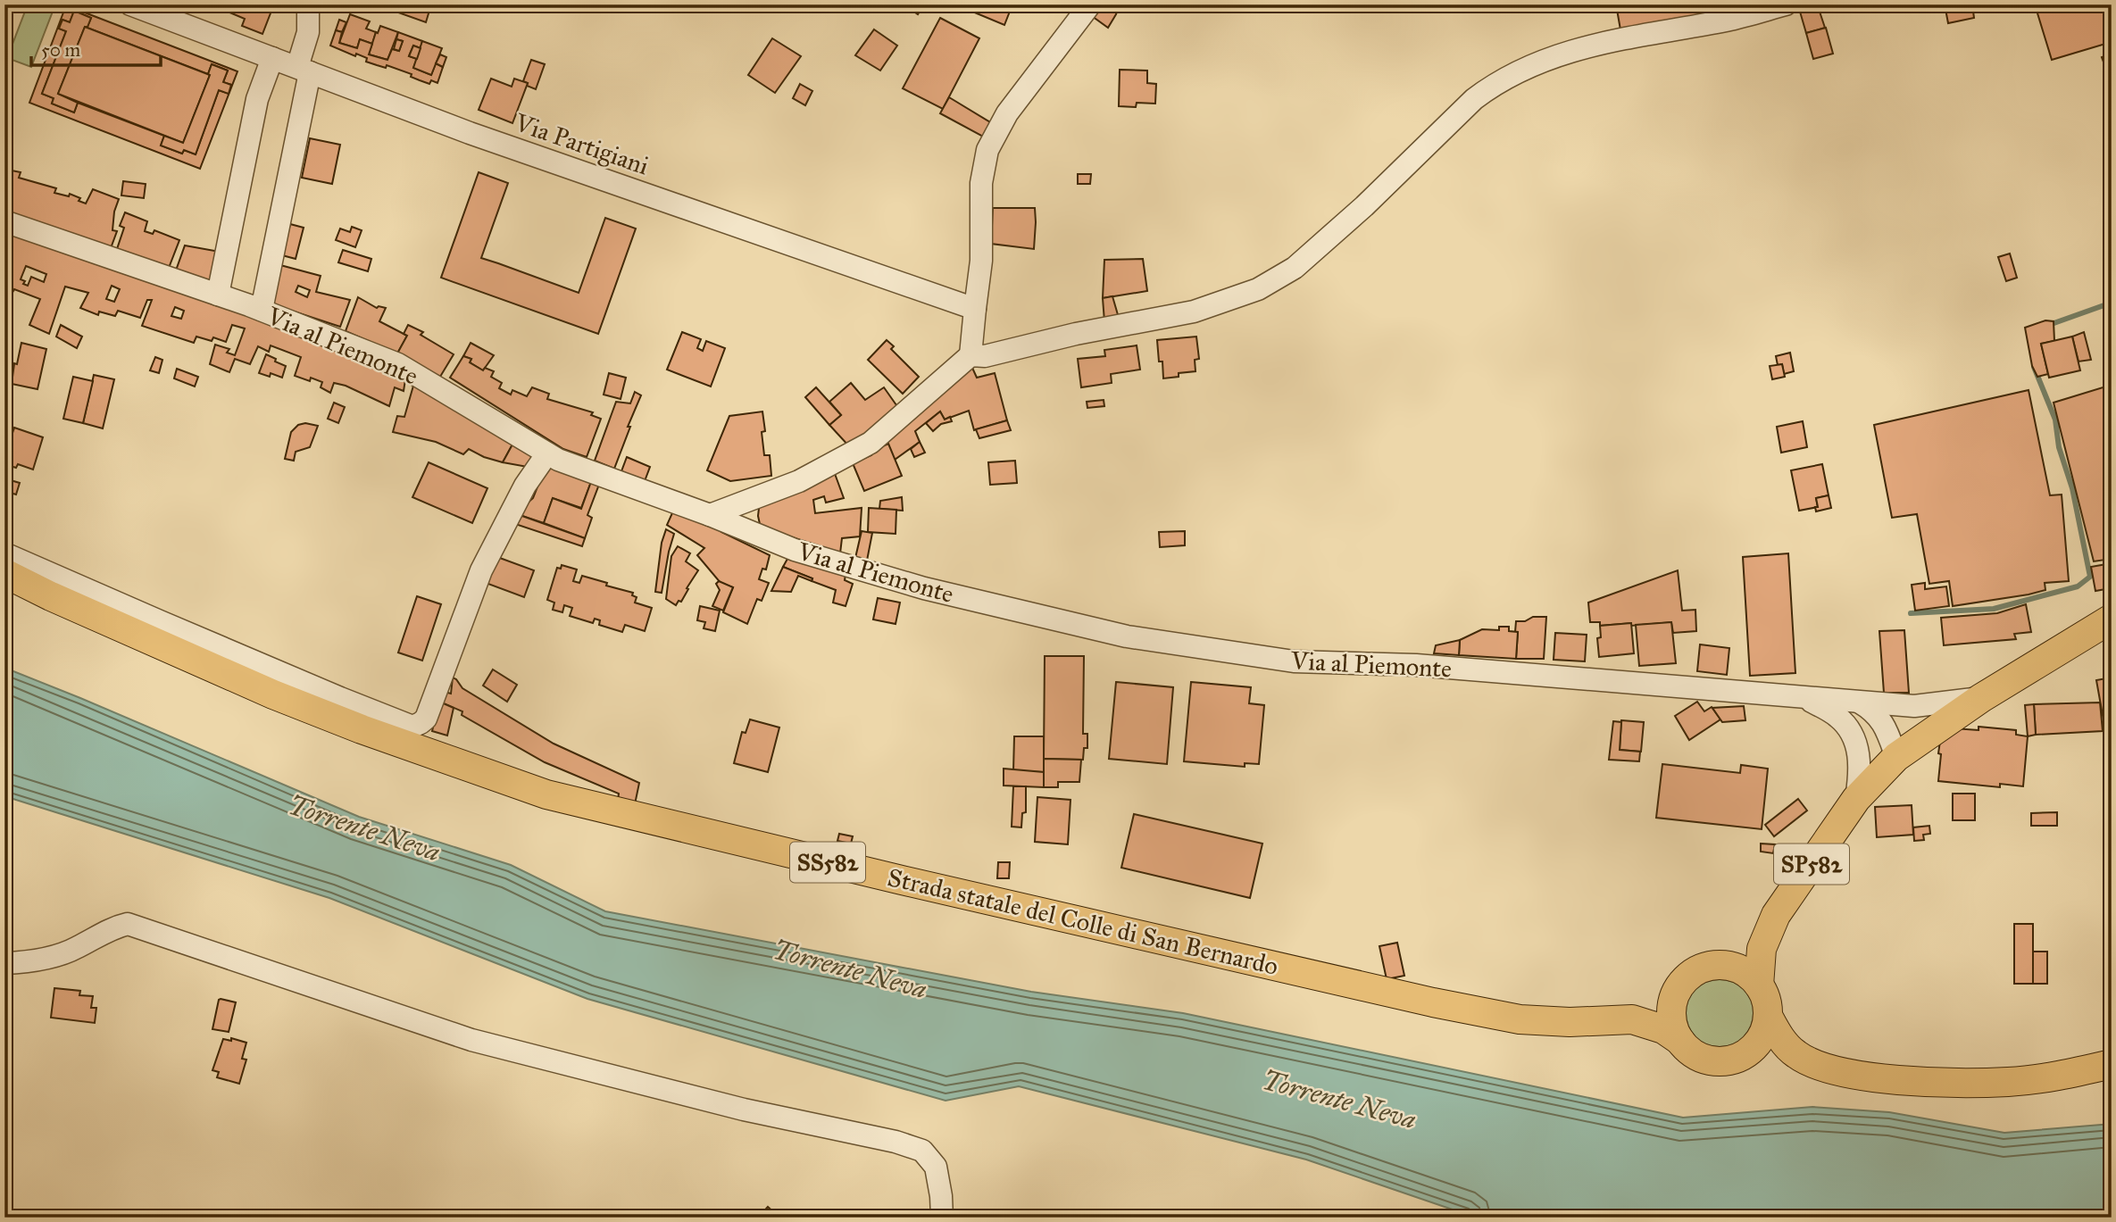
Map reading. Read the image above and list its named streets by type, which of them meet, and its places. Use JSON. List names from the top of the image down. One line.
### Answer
{"streets":{"main road":["Via al Piemonte","SS582","SP582","Strada statale del Colle di San Bernardo"],"street":["Via Partigiani"]},"crossings":[["Via al Piemonte","Strada statale del Colle di San Bernardo"]],"water":["Torrente Neva"],"scale_bar":"50 m"}
